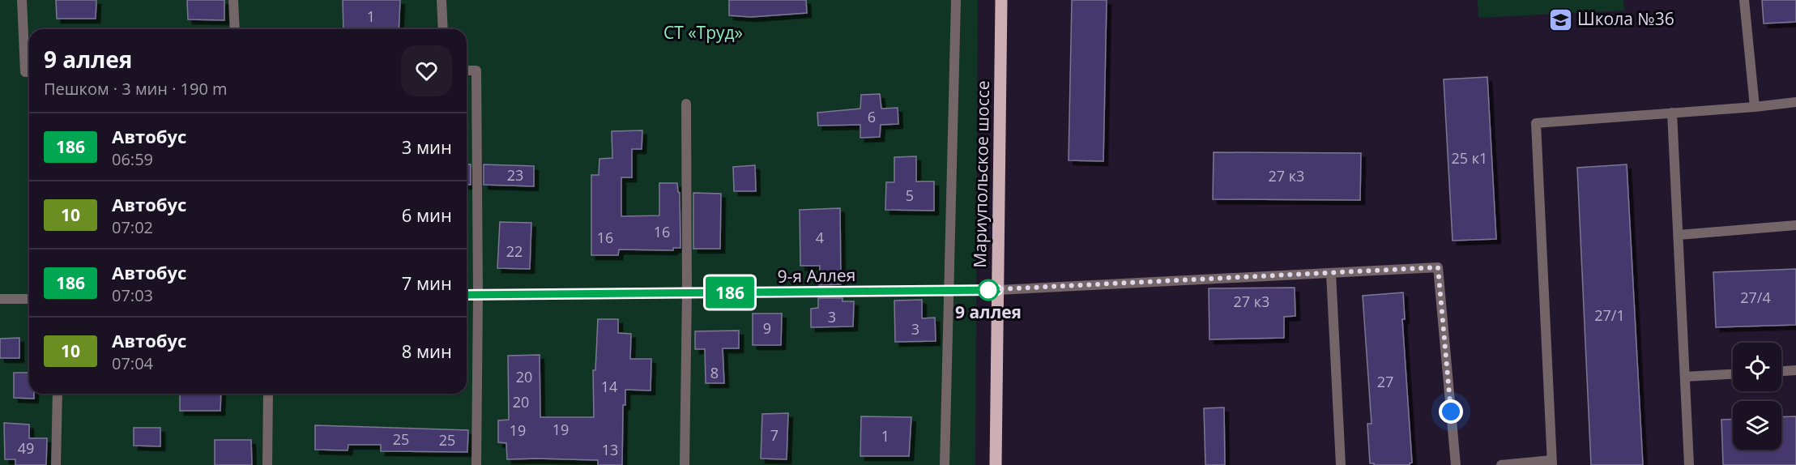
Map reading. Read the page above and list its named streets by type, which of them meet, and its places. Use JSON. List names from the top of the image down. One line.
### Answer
{"streets":{"main road":["Мариупольское шоссе"],"lane":["9-я Аллея"]},"crossings":[["Мариупольское шоссе","9-я Аллея"]],"parks":["СТ «Труд»"],"places":{"school or university":["Школа №36"],"other":["9 аллея"]},"lines":["bus line 186"],"house_numbers":["1","6","25 к1","23","27 к3","5","16","16","4","22","27/4","27 к3","27/1","3","9","3","8","20","27","14","20","19","19","7","1","25","25","49","13"],"page":{"on_map":"186","heading":["9 аллея","Пешком · 3 мин · 190 m"],"list":[{"mark":"186","name":"Автобус","note":"06:59","value":"3 мин"},{"mark":"10","name":"Автобус","note":"07:02","value":"6 мин"},{"mark":"186","name":"Автобус","note":"07:03","value":"7 мин"},{"mark":"10","name":"Автобус","note":"07:04","value":"8 мин"}]}}
